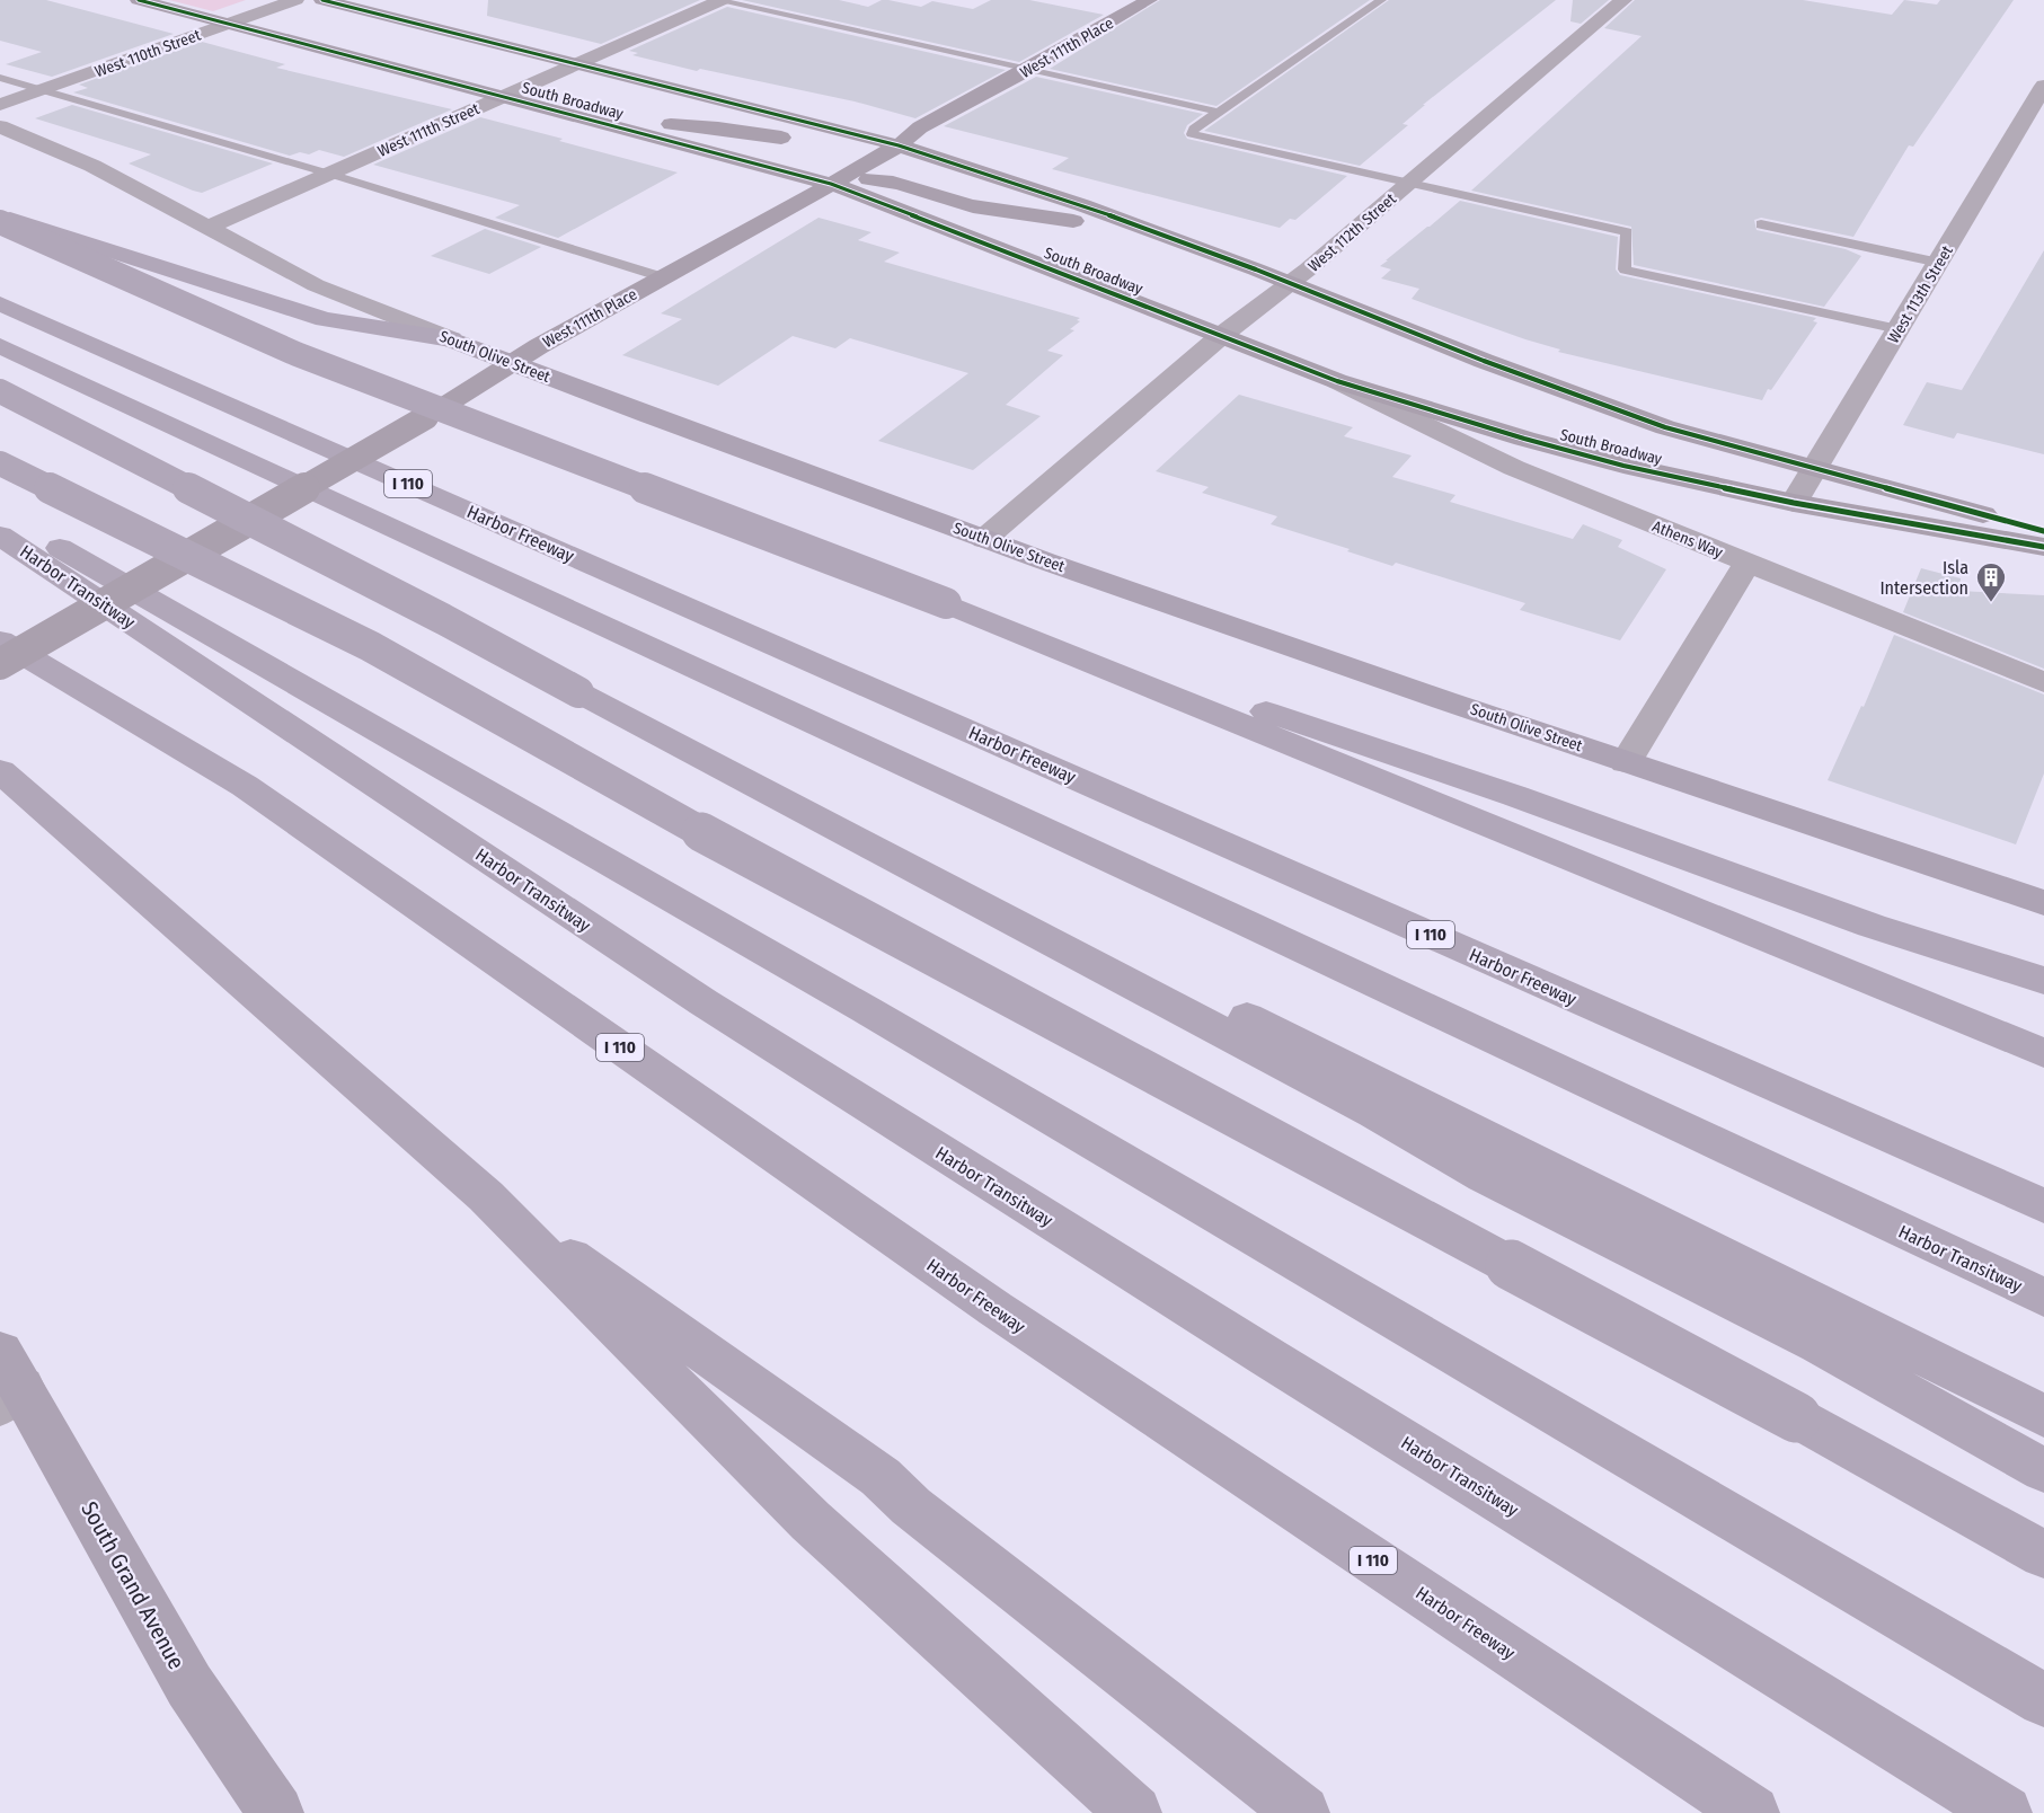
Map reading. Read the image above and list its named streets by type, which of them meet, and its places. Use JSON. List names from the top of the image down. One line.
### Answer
{"streets":{"highway":["I 110","Harbor Freeway","Harbor Transitway"],"main road":["West 111th Place","South Broadway","South Olive Street","South Grand Avenue"],"street":["West 110th Street","West 111th Street","West 112th Street","West 113th Street","Athens Way"]},"crossings":[["West 111th Place","South Broadway"],["West 111th Place","South Olive Street"],["West 110th Street","South Broadway"],["South Broadway","West 111th Street"],["South Broadway","West 112th Street"],["South Broadway","West 113th Street"],["South Broadway","Athens Way"],["West 111th Street","South Olive Street"],["West 112th Street","South Olive Street"]],"places":{"building":["Isla Intersection"]}}
